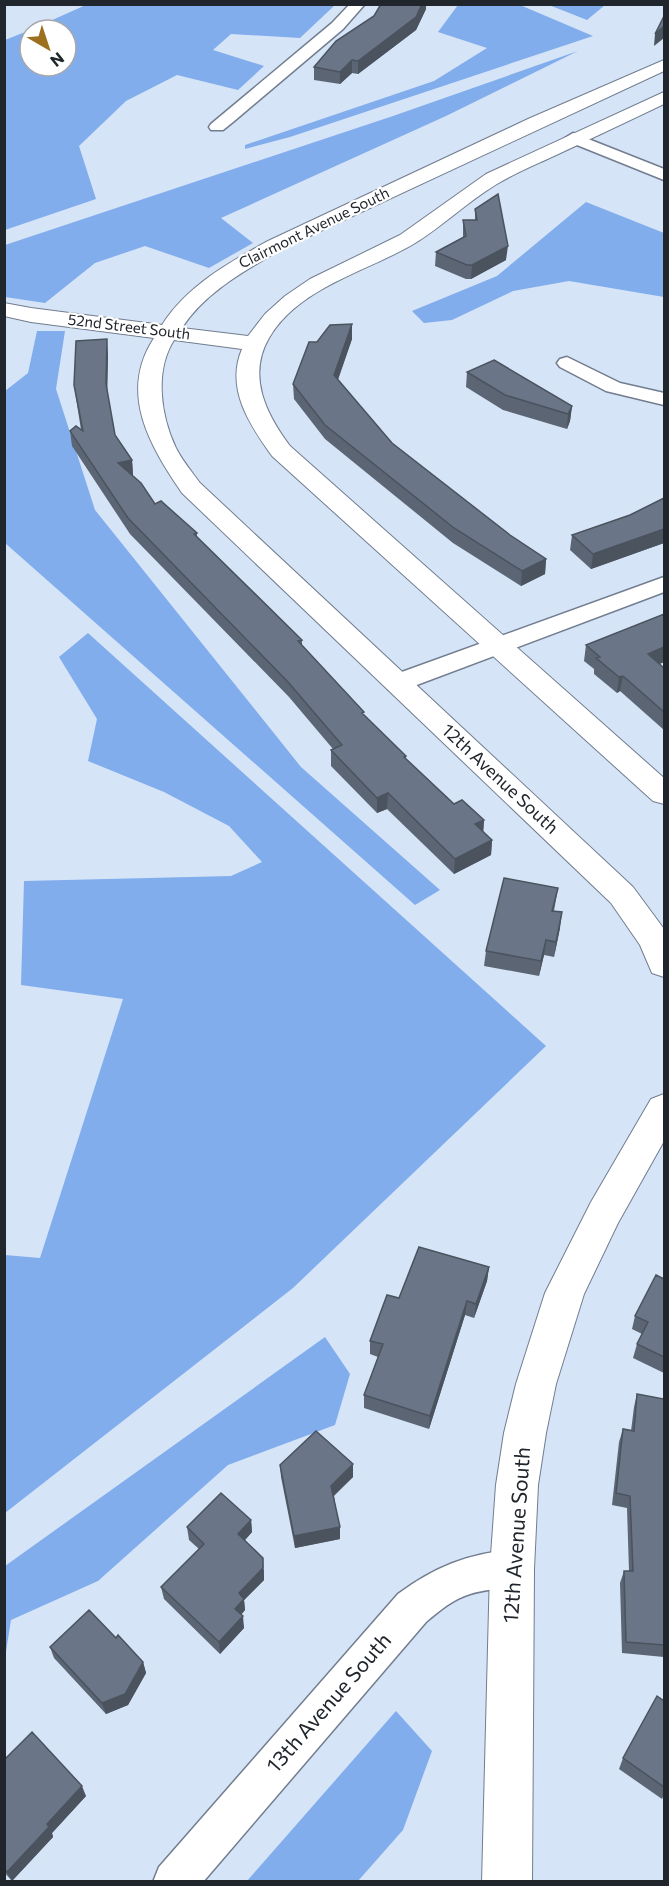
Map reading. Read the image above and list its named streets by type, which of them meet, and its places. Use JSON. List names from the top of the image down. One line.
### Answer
{"streets":{"street":["Clairmont Avenue South","52nd Street South","12th Avenue South","13th Avenue South"]},"crossings":[["Clairmont Avenue South","52nd Street South"],["Clairmont Avenue South","12th Avenue South"],["12th Avenue South","13th Avenue South"]],"north":"bottom right"}
